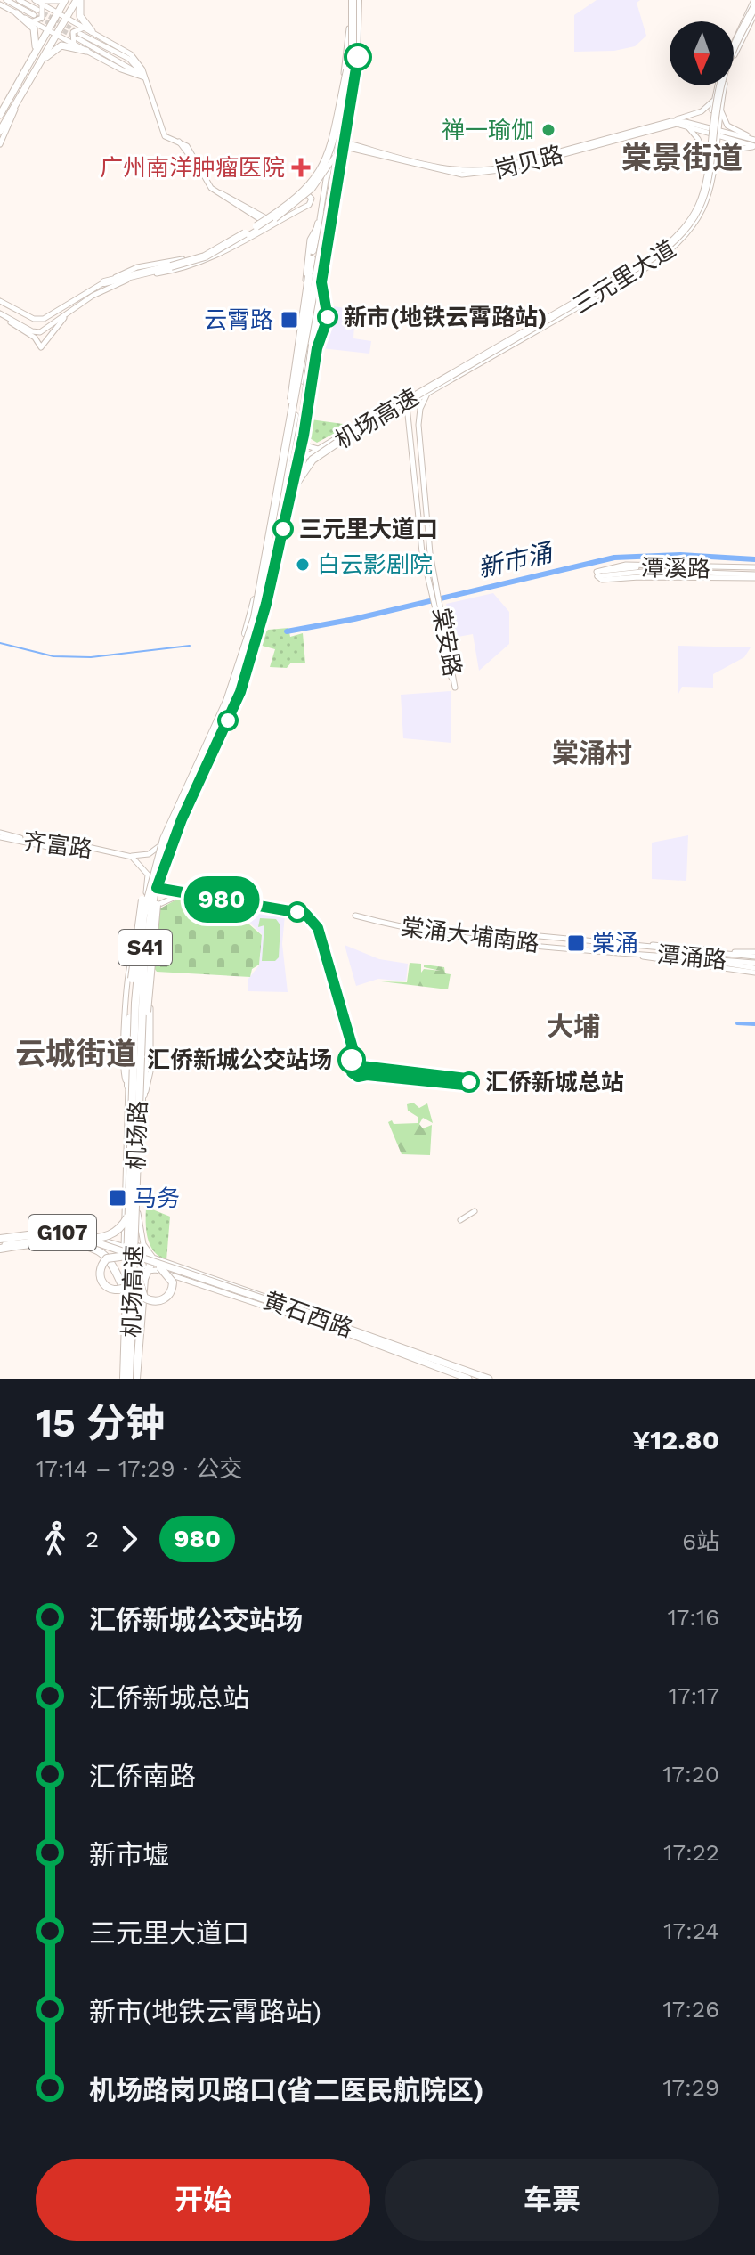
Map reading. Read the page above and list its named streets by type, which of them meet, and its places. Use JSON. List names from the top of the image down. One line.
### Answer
{"streets":{"highway":["机场高速","S41","机场路","G107"],"main road":["岗贝路","三元里大道","潭溪路","棠安路","齐富路","棠涌大埔南路","潭涌路","黄石西路"]},"crossings":[["岗贝路","三元里大道"],["三元里大道","棠安路"],["三元里大道","机场路"],["机场高速","齐富路"],["机场高速","机场路"],["机场高速","G107"],["齐富路","机场路"],["棠涌大埔南路","潭涌路"],["机场路","G107"],["G107","黄石西路"]],"districts":["棠景街道","棠涌村","大埔","云城街道"],"water":["新市涌"],"places":{"other":["禅一瑜伽","新市(地铁云霄路站)","三元里大道口","白云影剧院","汇侨新城公交站场","汇侨新城总站"],"health":["广州南洋肿瘤医院"],"transit":["云霄路","棠涌","马务"]},"lines":["bus line 980"],"north":"bottom","page":{"on_map":"980","heading":["15 分钟","17:14 – 17:29 · 公交","¥12.80"],"legs":["2","980","6站"],"list":[{"name":"汇侨新城公交站场","value":"17:16"},{"name":"汇侨新城总站","value":"17:17"},{"name":"汇侨南路","value":"17:20"},{"name":"新市墟","value":"17:22"},{"name":"三元里大道口","value":"17:24"},{"name":"新市(地铁云霄路站)","value":"17:26"},{"name":"机场路岗贝路口(省二医民航院区)","value":"17:29"}],"buttons":["开始","车票"]}}
